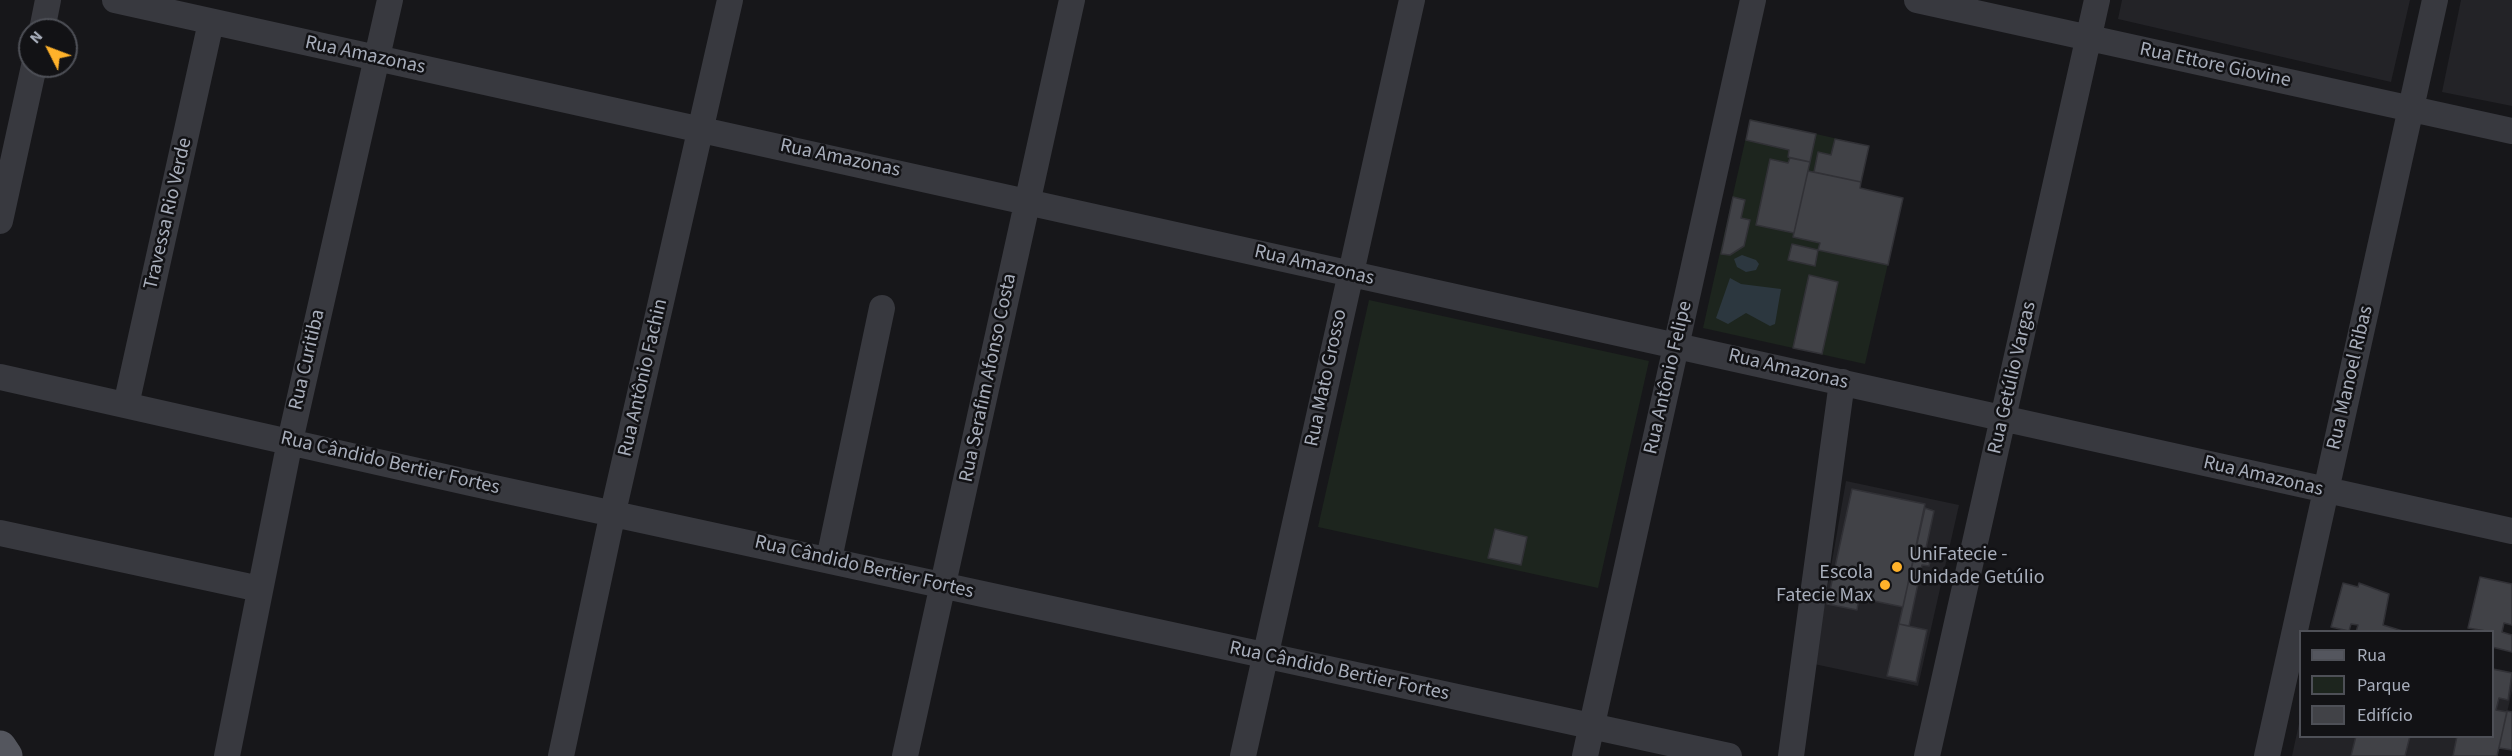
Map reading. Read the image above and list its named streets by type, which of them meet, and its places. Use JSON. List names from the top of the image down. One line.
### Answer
{"streets":{"street":["Rua Amazonas","Rua Ettore Giovine","Travessa Rio Verde","Rua Curitiba","Rua Antônio Fachin","Rua Serafim Afonso Costa","Rua Mato Grosso","Rua Antônio Felipe","Rua Getúlio Vargas","Rua Manoel Ribas","Rua Cândido Bertier Fortes"]},"crossings":[["Rua Amazonas","Travessa Rio Verde"],["Rua Amazonas","Rua Curitiba"],["Rua Amazonas","Rua Antônio Fachin"],["Rua Amazonas","Rua Serafim Afonso Costa"],["Rua Amazonas","Rua Mato Grosso"],["Rua Amazonas","Rua Antônio Felipe"],["Rua Amazonas","Rua Getúlio Vargas"],["Rua Amazonas","Rua Manoel Ribas"],["Rua Ettore Giovine","Rua Getúlio Vargas"],["Rua Ettore Giovine","Rua Manoel Ribas"],["Travessa Rio Verde","Rua Cândido Bertier Fortes"],["Rua Curitiba","Rua Cândido Bertier Fortes"],["Rua Antônio Fachin","Rua Cândido Bertier Fortes"],["Rua Serafim Afonso Costa","Rua Cândido Bertier Fortes"],["Rua Mato Grosso","Rua Cândido Bertier Fortes"],["Rua Antônio Felipe","Rua Cândido Bertier Fortes"]],"places":["UniFatecie - Unidade Getúlio","Escola Fatecie Max"],"legend":["Rua","Parque","Edifício"],"north":"top left"}
